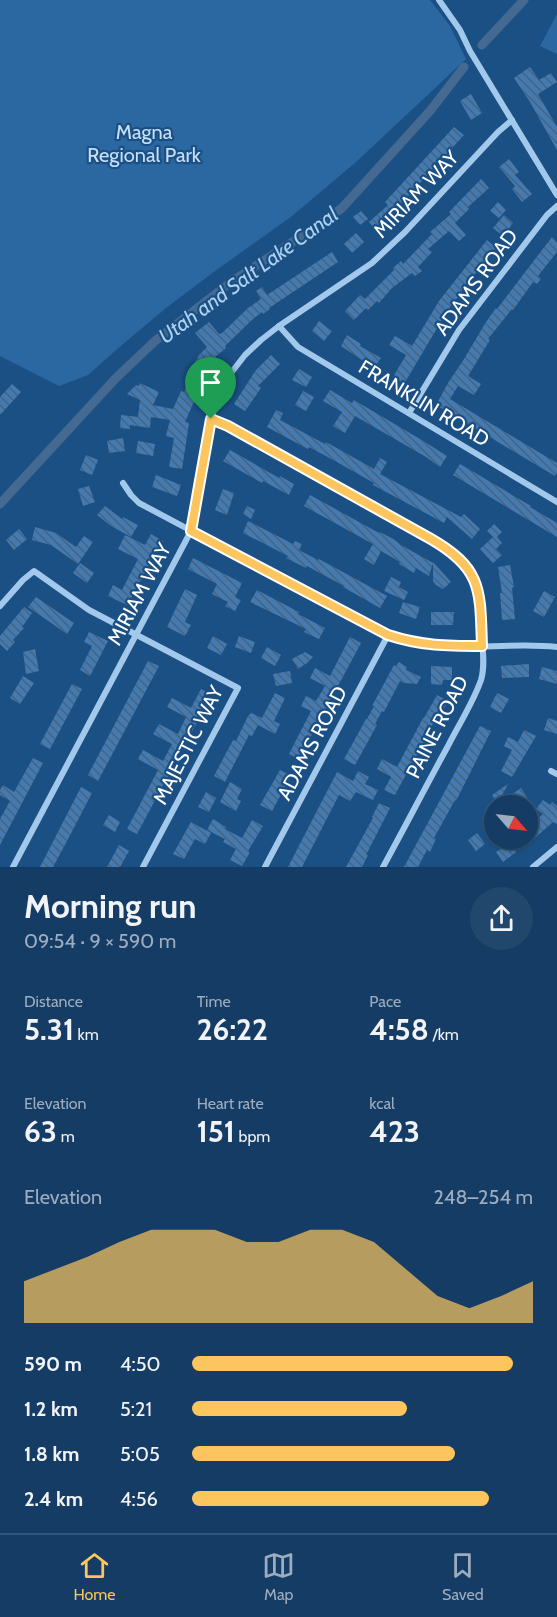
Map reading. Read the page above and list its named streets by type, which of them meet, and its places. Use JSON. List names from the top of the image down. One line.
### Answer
{"streets":{"street":["MIRIAM WAY","ADAMS ROAD","FRANKLIN ROAD","PAINE ROAD","MAJESTIC WAY"]},"crossings":[["MIRIAM WAY","FRANKLIN ROAD"],["MIRIAM WAY","PAINE ROAD"],["MIRIAM WAY","MAJESTIC WAY"],["ADAMS ROAD","FRANKLIN ROAD"]],"water":["Utah and Salt Lake Canal"],"parks":["Magna Regional Park"],"north":"bottom right","page":{"heading":["Morning run","09:54 · 9 × 590 m"],"stats":[["Distance","5.31 km"],["Time","26:22"],["Pace","4:58 /km"],["Elevation","63 m"],["Heart rate","151 bpm"],["kcal","423"]],"chart":["Elevation","248–254 m"],"list":[{"name":"590 m","note":"4:50"},{"name":"1.2 km","note":"5:21"},{"name":"1.8 km","note":"5:05"},{"name":"2.4 km","note":"4:56"}],"tabs":["Home","Map","Saved"]}}
